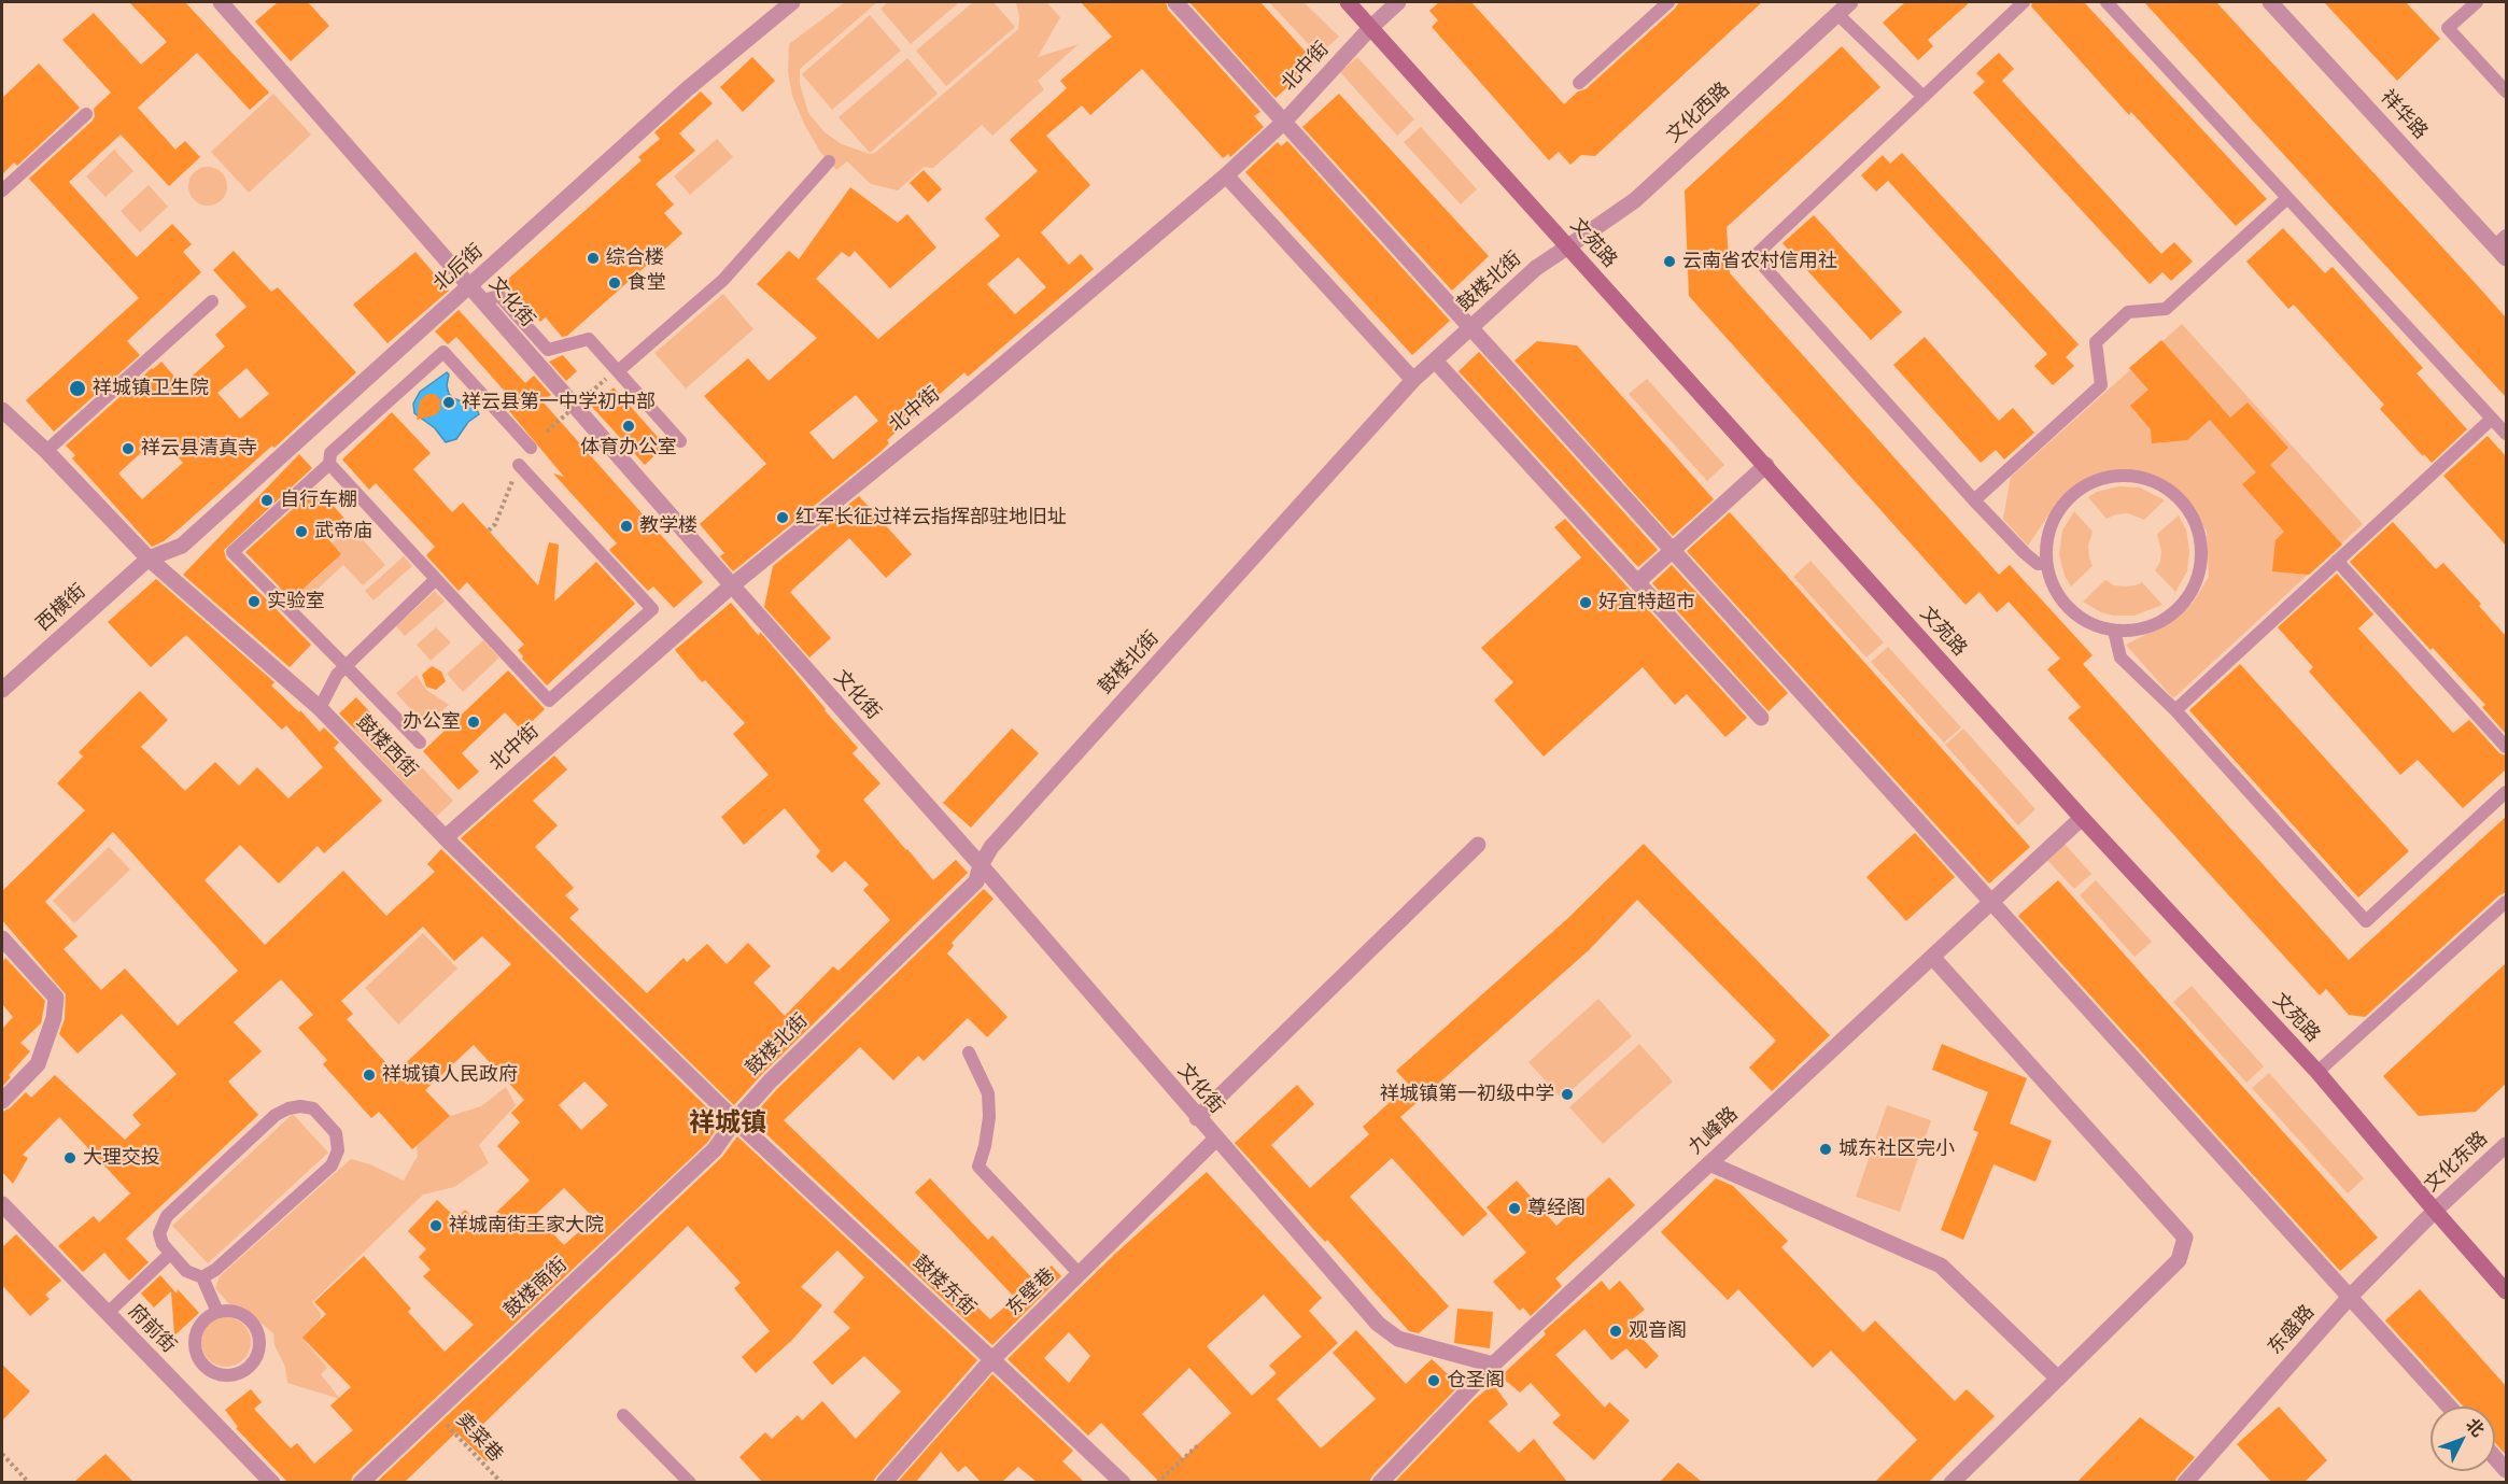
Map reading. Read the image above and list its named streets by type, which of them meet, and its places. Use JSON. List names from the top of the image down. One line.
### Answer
{"streets":{"main road":["文苑路"],"street":["北中街","文化西路","祥华路","北后街","鼓楼北街","文化街","西横街","鼓楼西街","九峰路","文化东路","鼓楼东街","鼓楼南街","东壁巷","府前街","东盛路"],"path":["卖菜巷"]},"crossings":[["北中街","文苑路"],["北中街","文化街"],["北中街","鼓楼西街"],["文化西路","文苑路"],["文化西路","鼓楼北街"],["文苑路","鼓楼北街"],["文苑路","九峰路"],["文苑路","文化东路"],["文苑路","东盛路"],["北后街","文化街"],["北后街","西横街"],["北后街","鼓楼西街"],["鼓楼北街","文化街"],["鼓楼北街","鼓楼西街"],["鼓楼北街","鼓楼东街"],["鼓楼北街","鼓楼南街"],["文化街","九峰路"],["文化街","东壁巷"],["西横街","鼓楼西街"],["鼓楼西街","鼓楼东街"],["鼓楼西街","鼓楼南街"],["文化东路","东盛路"],["鼓楼东街","鼓楼南街"],["鼓楼东街","东壁巷"],["鼓楼南街","卖菜巷"]],"districts":["祥城镇"],"places":["综合楼","云南省农村信用社","食堂","祥城镇卫生院","祥云县第一中学初中部","体育办公室","祥云县清真寺","自行车棚","红军长征过祥云指挥部驻地旧址","教学楼","武帝庙","实验室","好宜特超市","办公室","祥城镇人民政府","祥城镇第一初级中学","城东社区完小","大理交投","尊经阁","祥城南街王家大院","观音阁","仓圣阁"],"north":"top right"}
